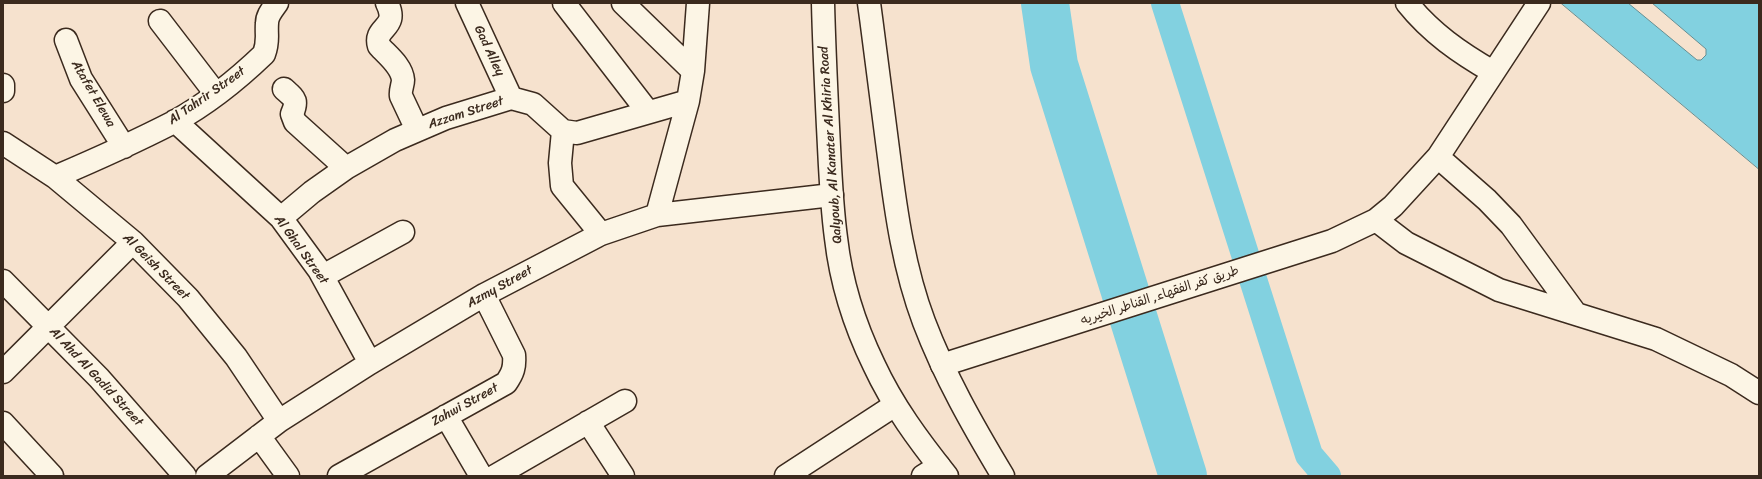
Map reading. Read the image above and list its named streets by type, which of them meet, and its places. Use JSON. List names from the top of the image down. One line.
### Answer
{"streets":{"street":["Gad Alley","Atafet Elewa","Al Tahrir Street","Azzam Street","Qalyoub, Al Kanater Al Khiria Road","Al Ghal Street","Al Geish Street","Azmy Street","طريق كفر الفقهاء, القناطر الخيريه","Al Ahd Al Gadid Street","Zahwi Street"]},"crossings":[["Gad Alley","Azzam Street"],["Atafet Elewa","Al Tahrir Street"],["Al Tahrir Street","Al Ghal Street"],["Al Tahrir Street","Al Geish Street"],["Azzam Street","Al Ghal Street"],["Qalyoub, Al Kanater Al Khiria Road","Azmy Street"],["Al Ghal Street","Azmy Street"],["Al Geish Street","Azmy Street"],["Azmy Street","Zahwi Street"]]}
